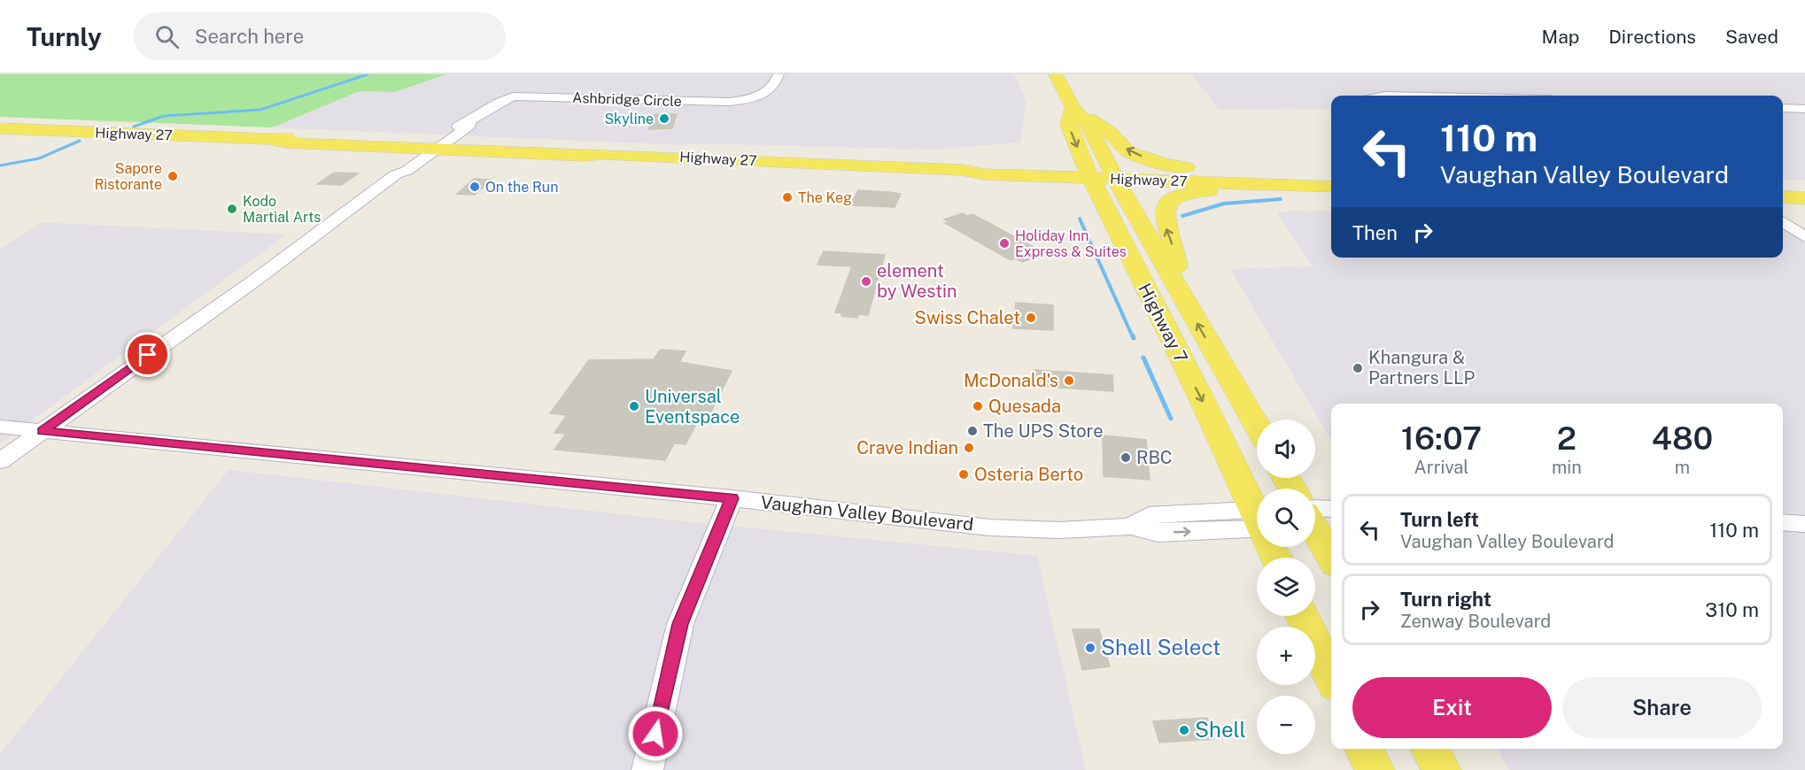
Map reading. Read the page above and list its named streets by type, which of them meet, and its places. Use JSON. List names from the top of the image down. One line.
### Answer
{"streets":{"main road":["Highway 27","Highway 7"],"street":["Ashbridge Circle","Vaughan Valley Boulevard"]},"crossings":[["Ashbridge Circle","Highway 27"],["Ashbridge Circle","Vaughan Valley Boulevard"],["Highway 27","Highway 7"]],"places":["Skyline","Sapore Ristorante","On the Run","The Keg","Kodo Martial Arts","Holiday Inn Express & Suites","element by Westin","Swiss Chalet","Khangura & Partners LLP","McDonald's","Universal Eventspace","Quesada","The UPS Store","Crave Indian","RBC","Osteria Berto","Shell Select","Shell"],"page":{"header":"Turnly","search":"Search here","nav":["Map","Directions","Saved"],"turn":["110 m","Vaughan Valley Boulevard"],"then":"Then","eta":["16:07","Arrival","2","min","480","m"],"map_buttons":["+","−"],"list":[{"name":"Turn left","note":"Vaughan Valley Boulevard","value":"110 m"},{"name":"Turn right","note":"Zenway Boulevard","value":"310 m"}],"buttons":["Exit","Share"]}}
